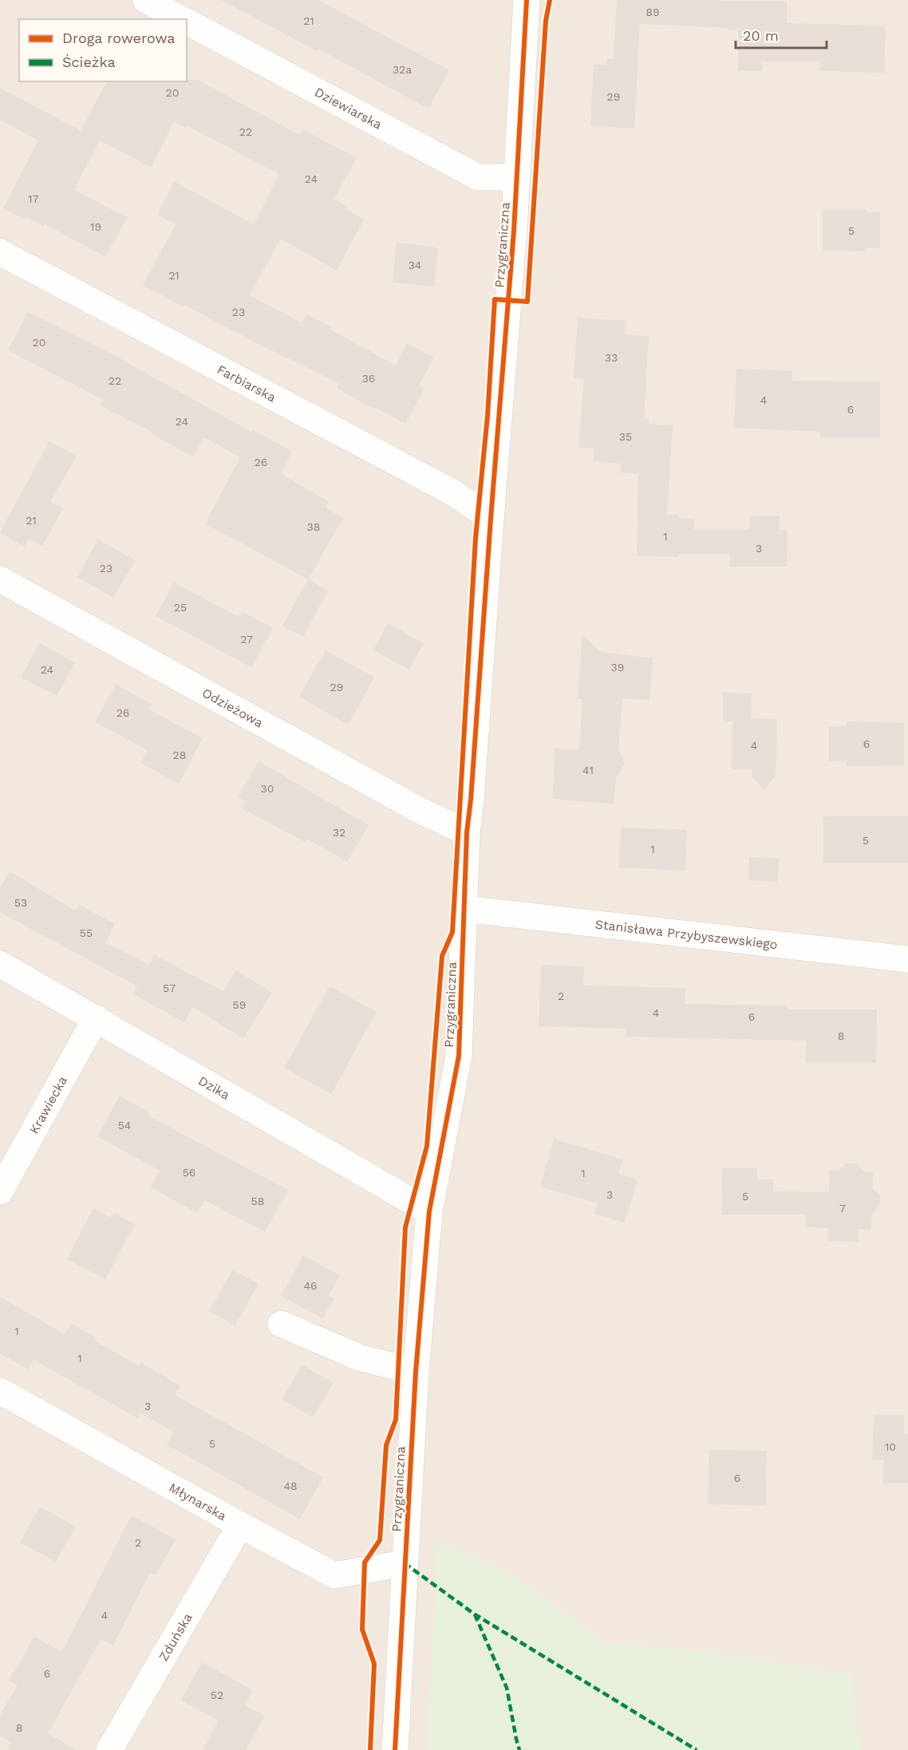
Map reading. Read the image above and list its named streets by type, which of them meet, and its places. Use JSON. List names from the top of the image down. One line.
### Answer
{"streets":{"street":["Dziewiarska","Przygraniczna","Farbiarska","Odzieżowa","Stanisława Przybyszewskiego","Dzika","Krawiecka","Młynarska","Zduńska"]},"crossings":[["Dziewiarska","Przygraniczna"],["Przygraniczna","Farbiarska"],["Przygraniczna","Odzieżowa"],["Przygraniczna","Stanisława Przybyszewskiego"],["Przygraniczna","Dzika"],["Przygraniczna","Młynarska"],["Dzika","Krawiecka"],["Młynarska","Zduńska"]],"house_numbers":["89","21","32a","20","29","22","24","17","19","5","34","21","23","20","33","36","22","4","6","24","35","26","21","38","1","3","23","25","27","39","24","29","26","6","4","28","41","30","32","5","1","53","55","57","2","59","4","6","8","54","56","1","3","5","58","7","46","1","1","3","5","10","6","48","2","4","6","52","8"],"legend":["Droga rowerowa","Ścieżka"],"scale_bar":"20 m"}
